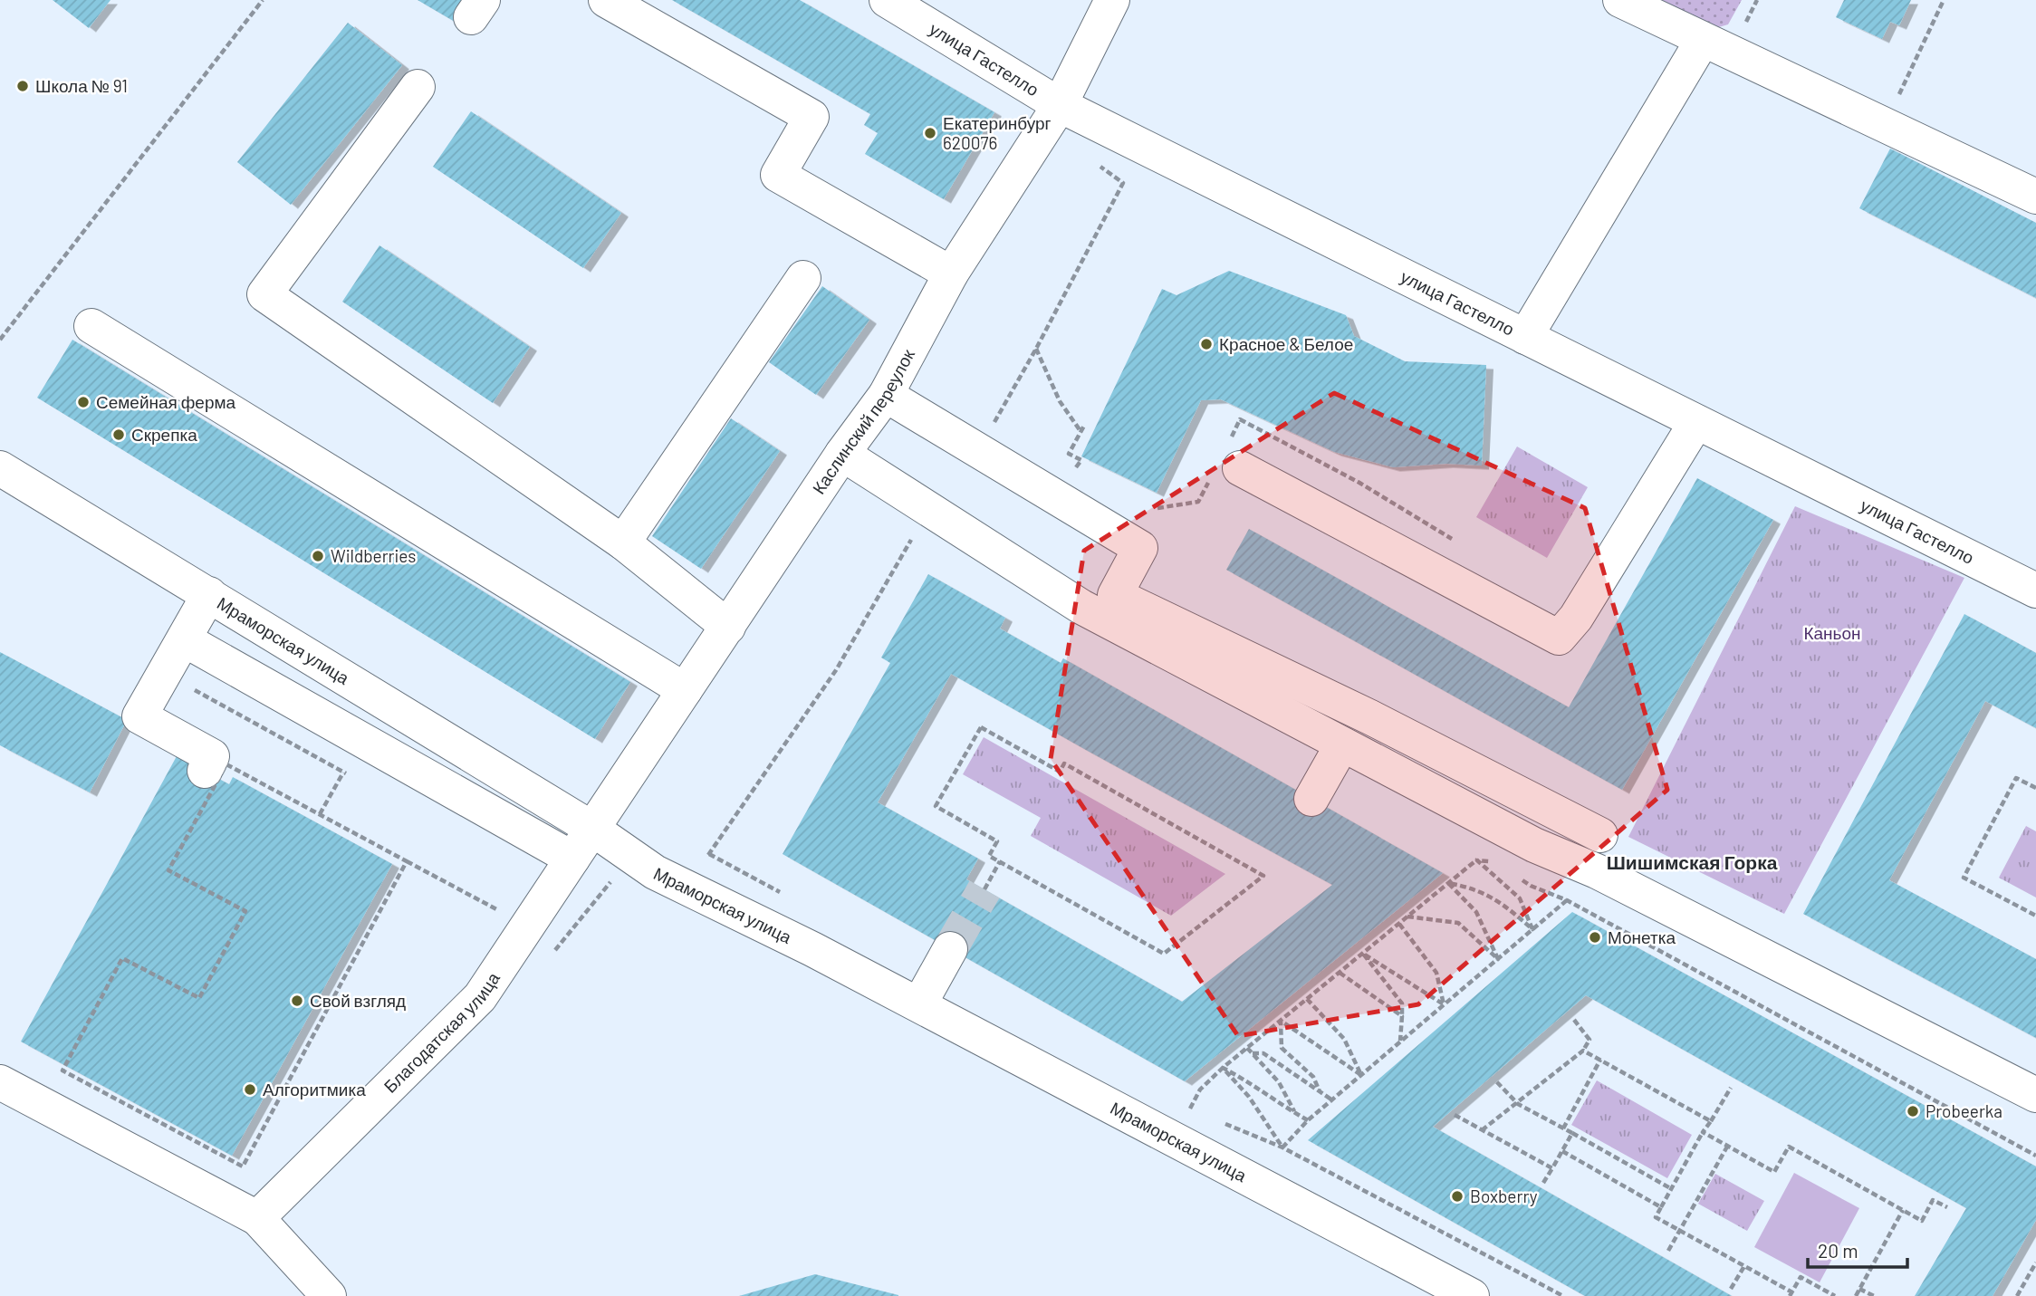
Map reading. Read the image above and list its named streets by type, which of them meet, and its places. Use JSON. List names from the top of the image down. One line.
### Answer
{"streets":{"street":["улица Гастелло","Каслинский переулок","Мраморская улица","Благодатская улица"]},"crossings":[["улица Гастелло","Каслинский переулок"],["Каслинский переулок","Мраморская улица"],["Каслинский переулок","Благодатская улица"],["Мраморская улица","Благодатская улица"]],"districts":["Шишимская Горка"],"parks":["Каньон"],"places":["Школа № 91","Екатеринбург 620076","Красное & Белое","Семейная ферма","Скрепка","Wildberries","Монетка","Свой взгляд","Алгоритмика","Probeerka","Boxberry"],"scale_bar":"20 m"}
